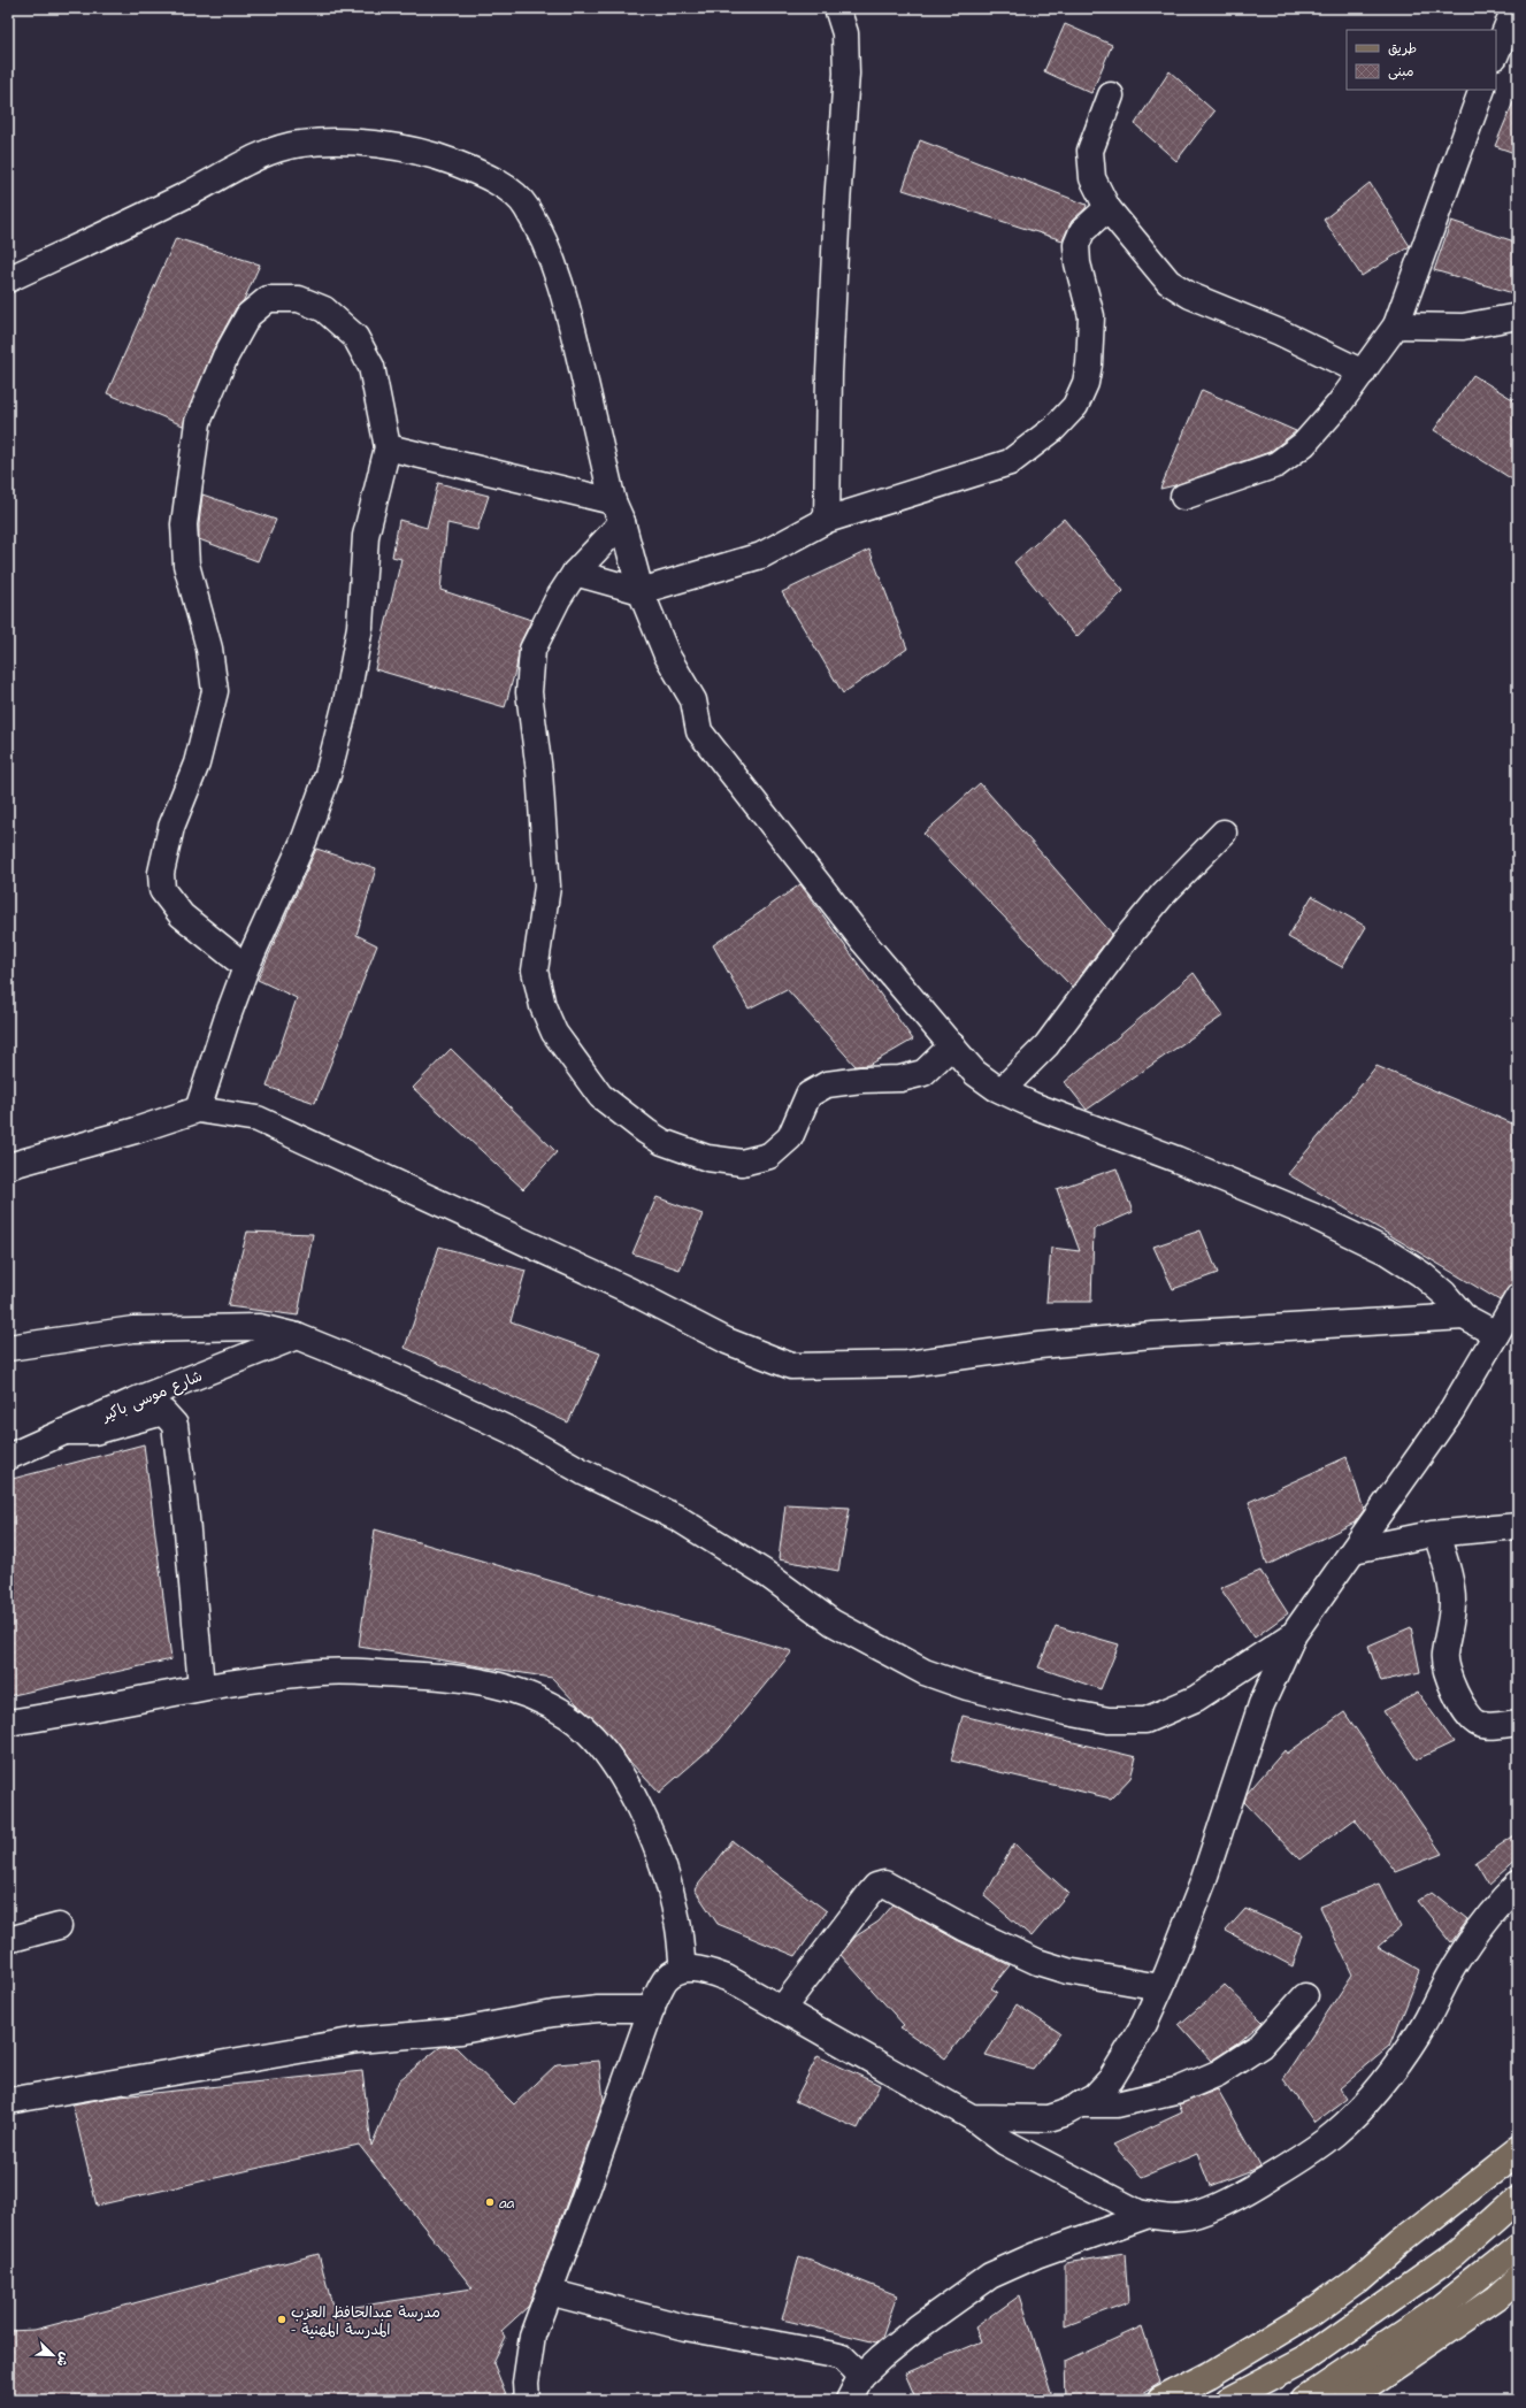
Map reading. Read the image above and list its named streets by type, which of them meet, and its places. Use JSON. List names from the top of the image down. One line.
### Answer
{"streets":{"street":["شارع موسى باكير"]},"places":["aa","مدرسة عبدالحافظ العزب - المدرسة المهنية"],"legend":["طريق","مبنى"],"north":"bottom right"}
